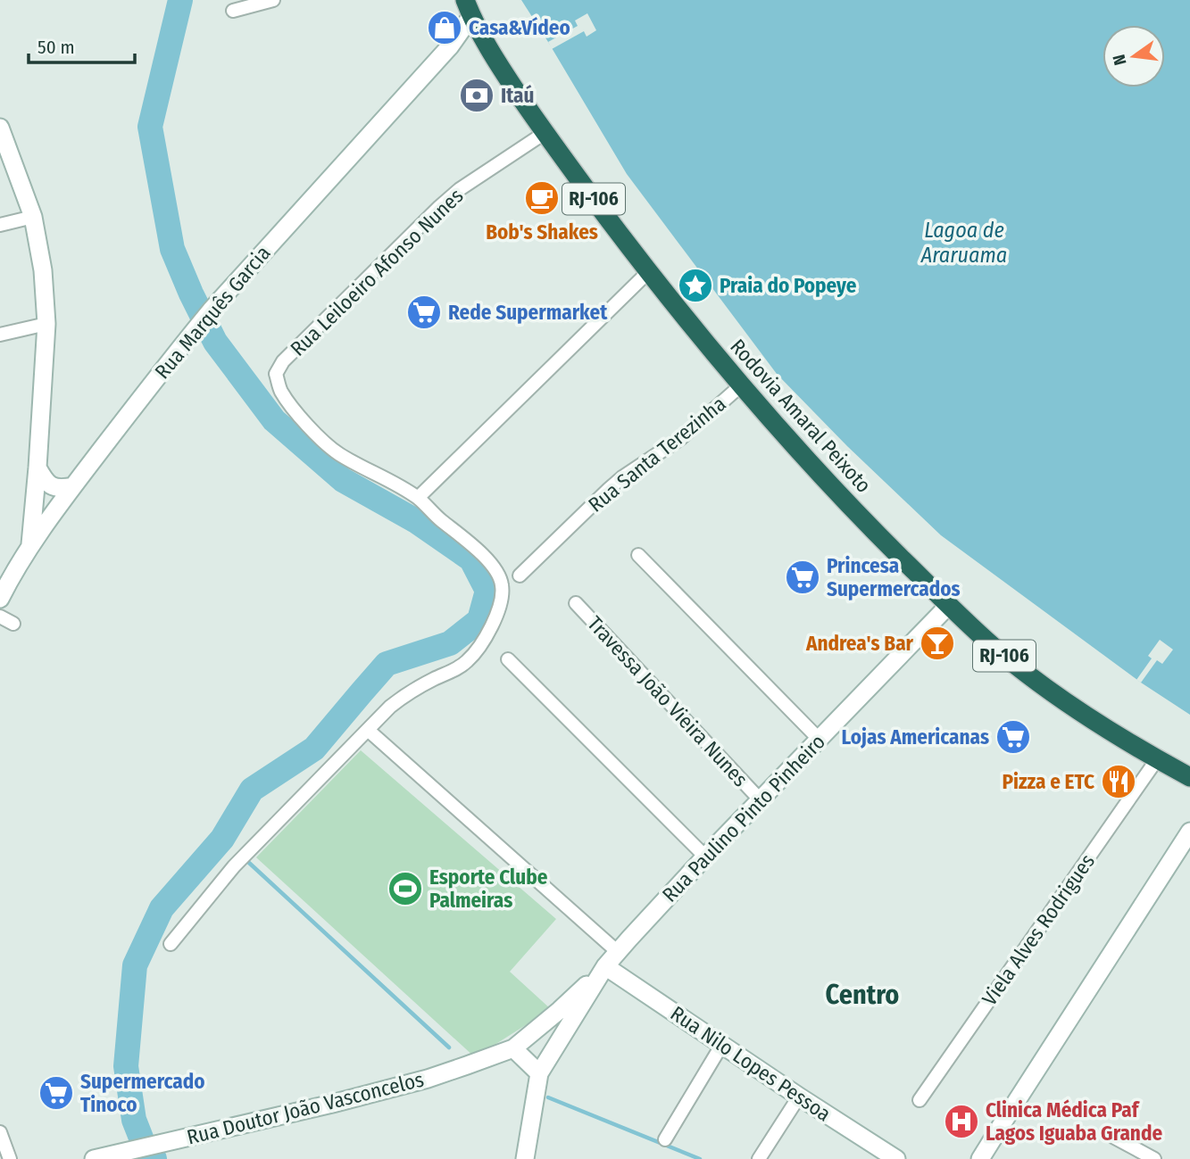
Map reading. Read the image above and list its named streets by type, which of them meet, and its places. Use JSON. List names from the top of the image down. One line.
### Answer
{"streets":{"highway":["RJ-106","Rodovia Amaral Peixoto"],"street":["Rua Leiloeiro Afonso Nunes","Rua Marquês Garcia","Rua Santa Terezinha","Travessa João Vieira Nunes","Rua Paulino Pinto Pinheiro","Viela Alves Rodrigues","Rua Nilo Lopes Pessoa","Rua Doutor João Vasconcelos"]},"crossings":[["Rua Leiloeiro Afonso Nunes","Rodovia Amaral Peixoto"],["Rua Marquês Garcia","Rodovia Amaral Peixoto"],["Rodovia Amaral Peixoto","Rua Santa Terezinha"],["Rodovia Amaral Peixoto","Rua Paulino Pinto Pinheiro"],["Rodovia Amaral Peixoto","Viela Alves Rodrigues"],["Travessa João Vieira Nunes","Rua Paulino Pinto Pinheiro"],["Rua Paulino Pinto Pinheiro","Rua Nilo Lopes Pessoa"]],"districts":["Centro"],"water":["Lagoa de Araruama"],"places":{"shop":["Casa&Vídeo"],"bank":["Itaú"],"cafe":["Bob's Shakes"],"place":["Praia do Popeye"],"supermarket":["Rede Supermarket","Princesa Supermercados","Lojas Americanas","Supermercado Tinoco"],"bar":["Andrea's Bar"],"restaurant":["Pizza e ETC"],"sports":["Esporte Clube Palmeiras"],"hospital":["Clinica Médica Paf Lagos Iguaba Grande"]},"scale_bar":"50 m","north":"left"}
